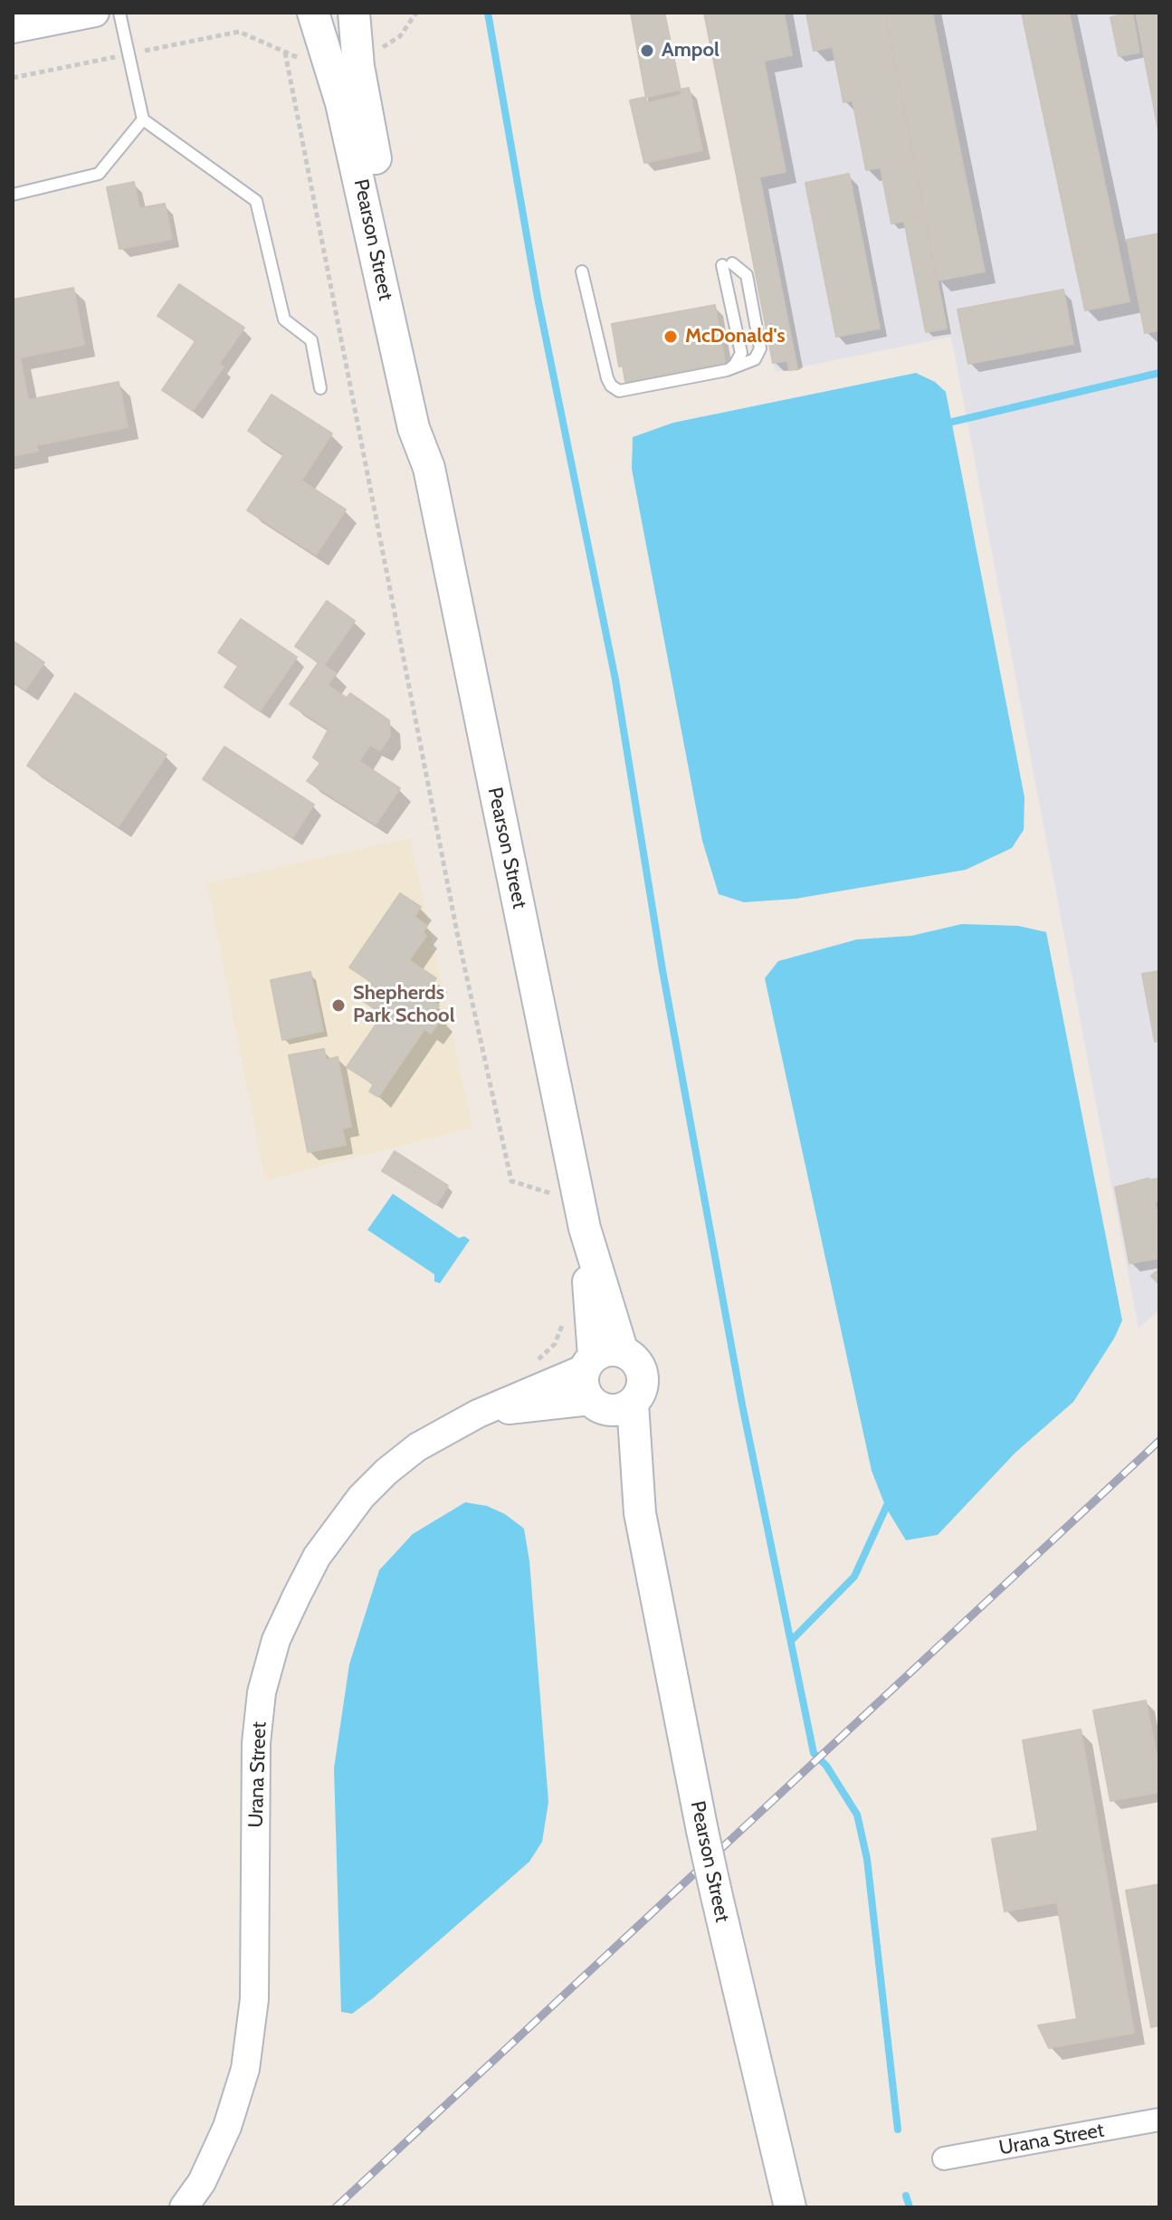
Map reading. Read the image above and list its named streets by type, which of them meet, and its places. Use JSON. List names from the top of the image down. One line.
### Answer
{"streets":{"main road":["Pearson Street"],"street":["Urana Street"]},"crossings":[["Pearson Street","Urana Street"]],"places":["Ampol","McDonald's","Shepherds Park School"]}
